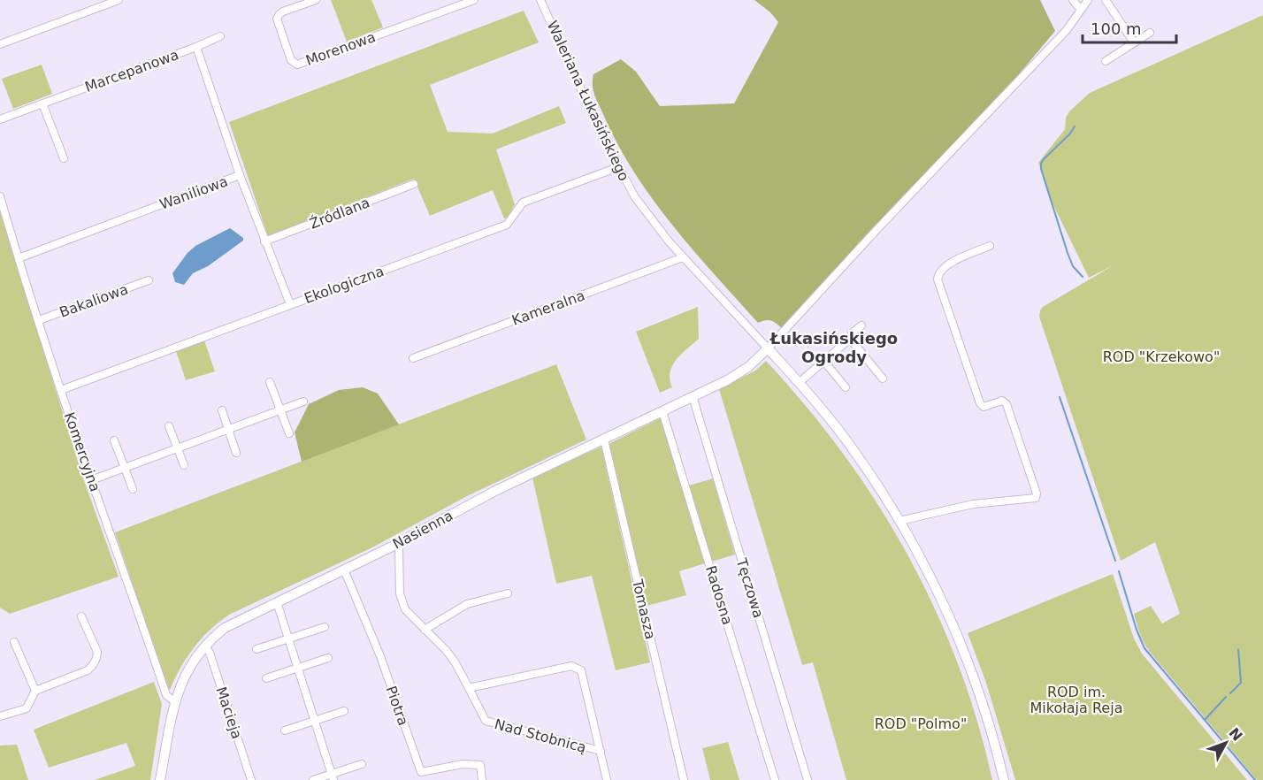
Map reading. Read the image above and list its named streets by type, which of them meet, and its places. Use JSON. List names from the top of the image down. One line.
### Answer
{"streets":{"street":["Morenowa","Marcepanowa","Waleriana Łukasińskiego","Waniliowa","Źródlana","Ekologiczna","Bakaliowa","Kameralna","Komercyjna","Nasienna","Tęczowa","Radosna","Tomasza","Piotra","Macieja","Nad Stobnicą"]},"crossings":[["Waleriana Łukasińskiego","Ekologiczna"],["Waleriana Łukasińskiego","Kameralna"],["Waleriana Łukasińskiego","Nasienna"],["Waniliowa","Źródlana"],["Waniliowa","Ekologiczna"],["Waniliowa","Komercyjna"],["Ekologiczna","Komercyjna"],["Bakaliowa","Komercyjna"],["Komercyjna","Nasienna"],["Nasienna","Tęczowa"],["Nasienna","Radosna"],["Nasienna","Tomasza"],["Nasienna","Piotra"],["Nasienna","Macieja"],["Nasienna","Nad Stobnicą"]],"districts":["Łukasińskiego Ogrody"],"parks":["ROD \"Krzekowo\"","ROD im. Mikołaja Reja","ROD \"Polmo\""],"scale_bar":"100 m","north":"top right"}
